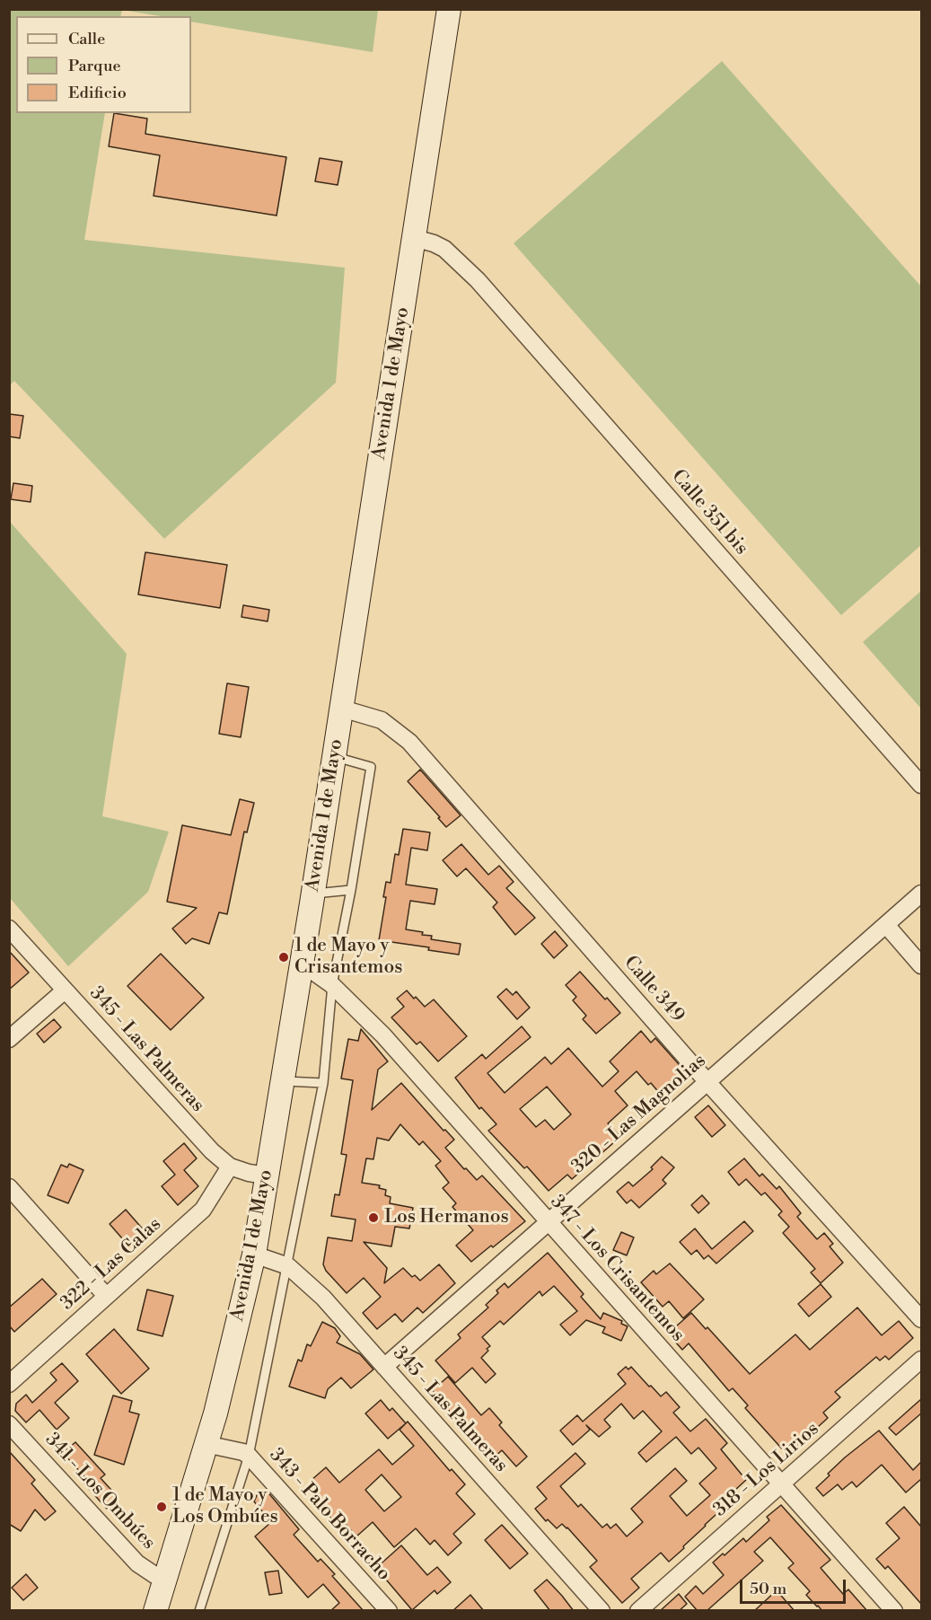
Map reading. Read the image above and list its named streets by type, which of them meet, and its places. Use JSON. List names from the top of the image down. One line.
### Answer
{"streets":{"main road":["Avenida 1 de Mayo"],"street":["Calle 351 bis","Calle 349","345 - Las Palmeras","320 - Las Magnolias","322 - Las Calas","347 - Los Crisantemos","318 - Los Lirios","341 - Los Ombúes","343 - Palo Borracho"]},"crossings":[["Avenida 1 de Mayo","Calle 351 bis"],["Avenida 1 de Mayo","Calle 349"],["Avenida 1 de Mayo","345 - Las Palmeras"],["Avenida 1 de Mayo","347 - Los Crisantemos"],["Avenida 1 de Mayo","341 - Los Ombúes"],["Avenida 1 de Mayo","343 - Palo Borracho"],["Calle 349","320 - Las Magnolias"],["345 - Las Palmeras","320 - Las Magnolias"],["345 - Las Palmeras","322 - Las Calas"],["320 - Las Magnolias","347 - Los Crisantemos"],["347 - Los Crisantemos","318 - Los Lirios"]],"places":["1 de Mayo y Crisantemos","Los Hermanos","1 de Mayo y Los Ombúes"],"legend":["Calle","Parque","Edificio"],"scale_bar":"50 m"}
